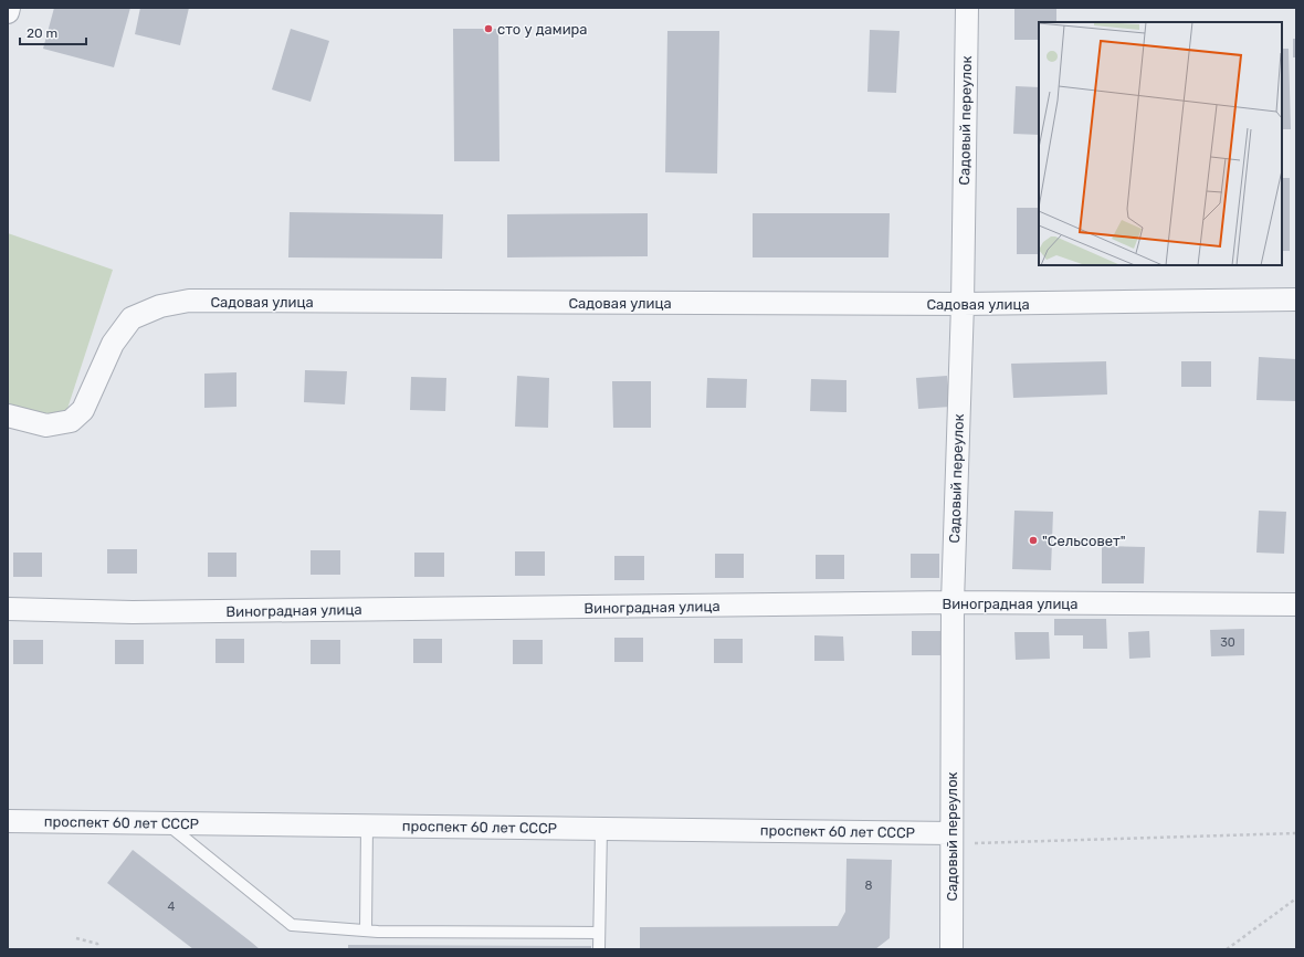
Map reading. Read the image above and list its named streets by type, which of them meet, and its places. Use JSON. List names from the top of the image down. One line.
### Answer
{"streets":{"street":["Садовый переулок","Садовая улица","Виноградная улица","проспект 60 лет СССР"]},"crossings":[["Садовый переулок","Садовая улица"],["Садовый переулок","Виноградная улица"],["Садовый переулок","проспект 60 лет СССР"]],"places":["сто у дамира","\"Сельсовет\""],"house_numbers":["30","8","4"],"scale_bar":"20 m"}
